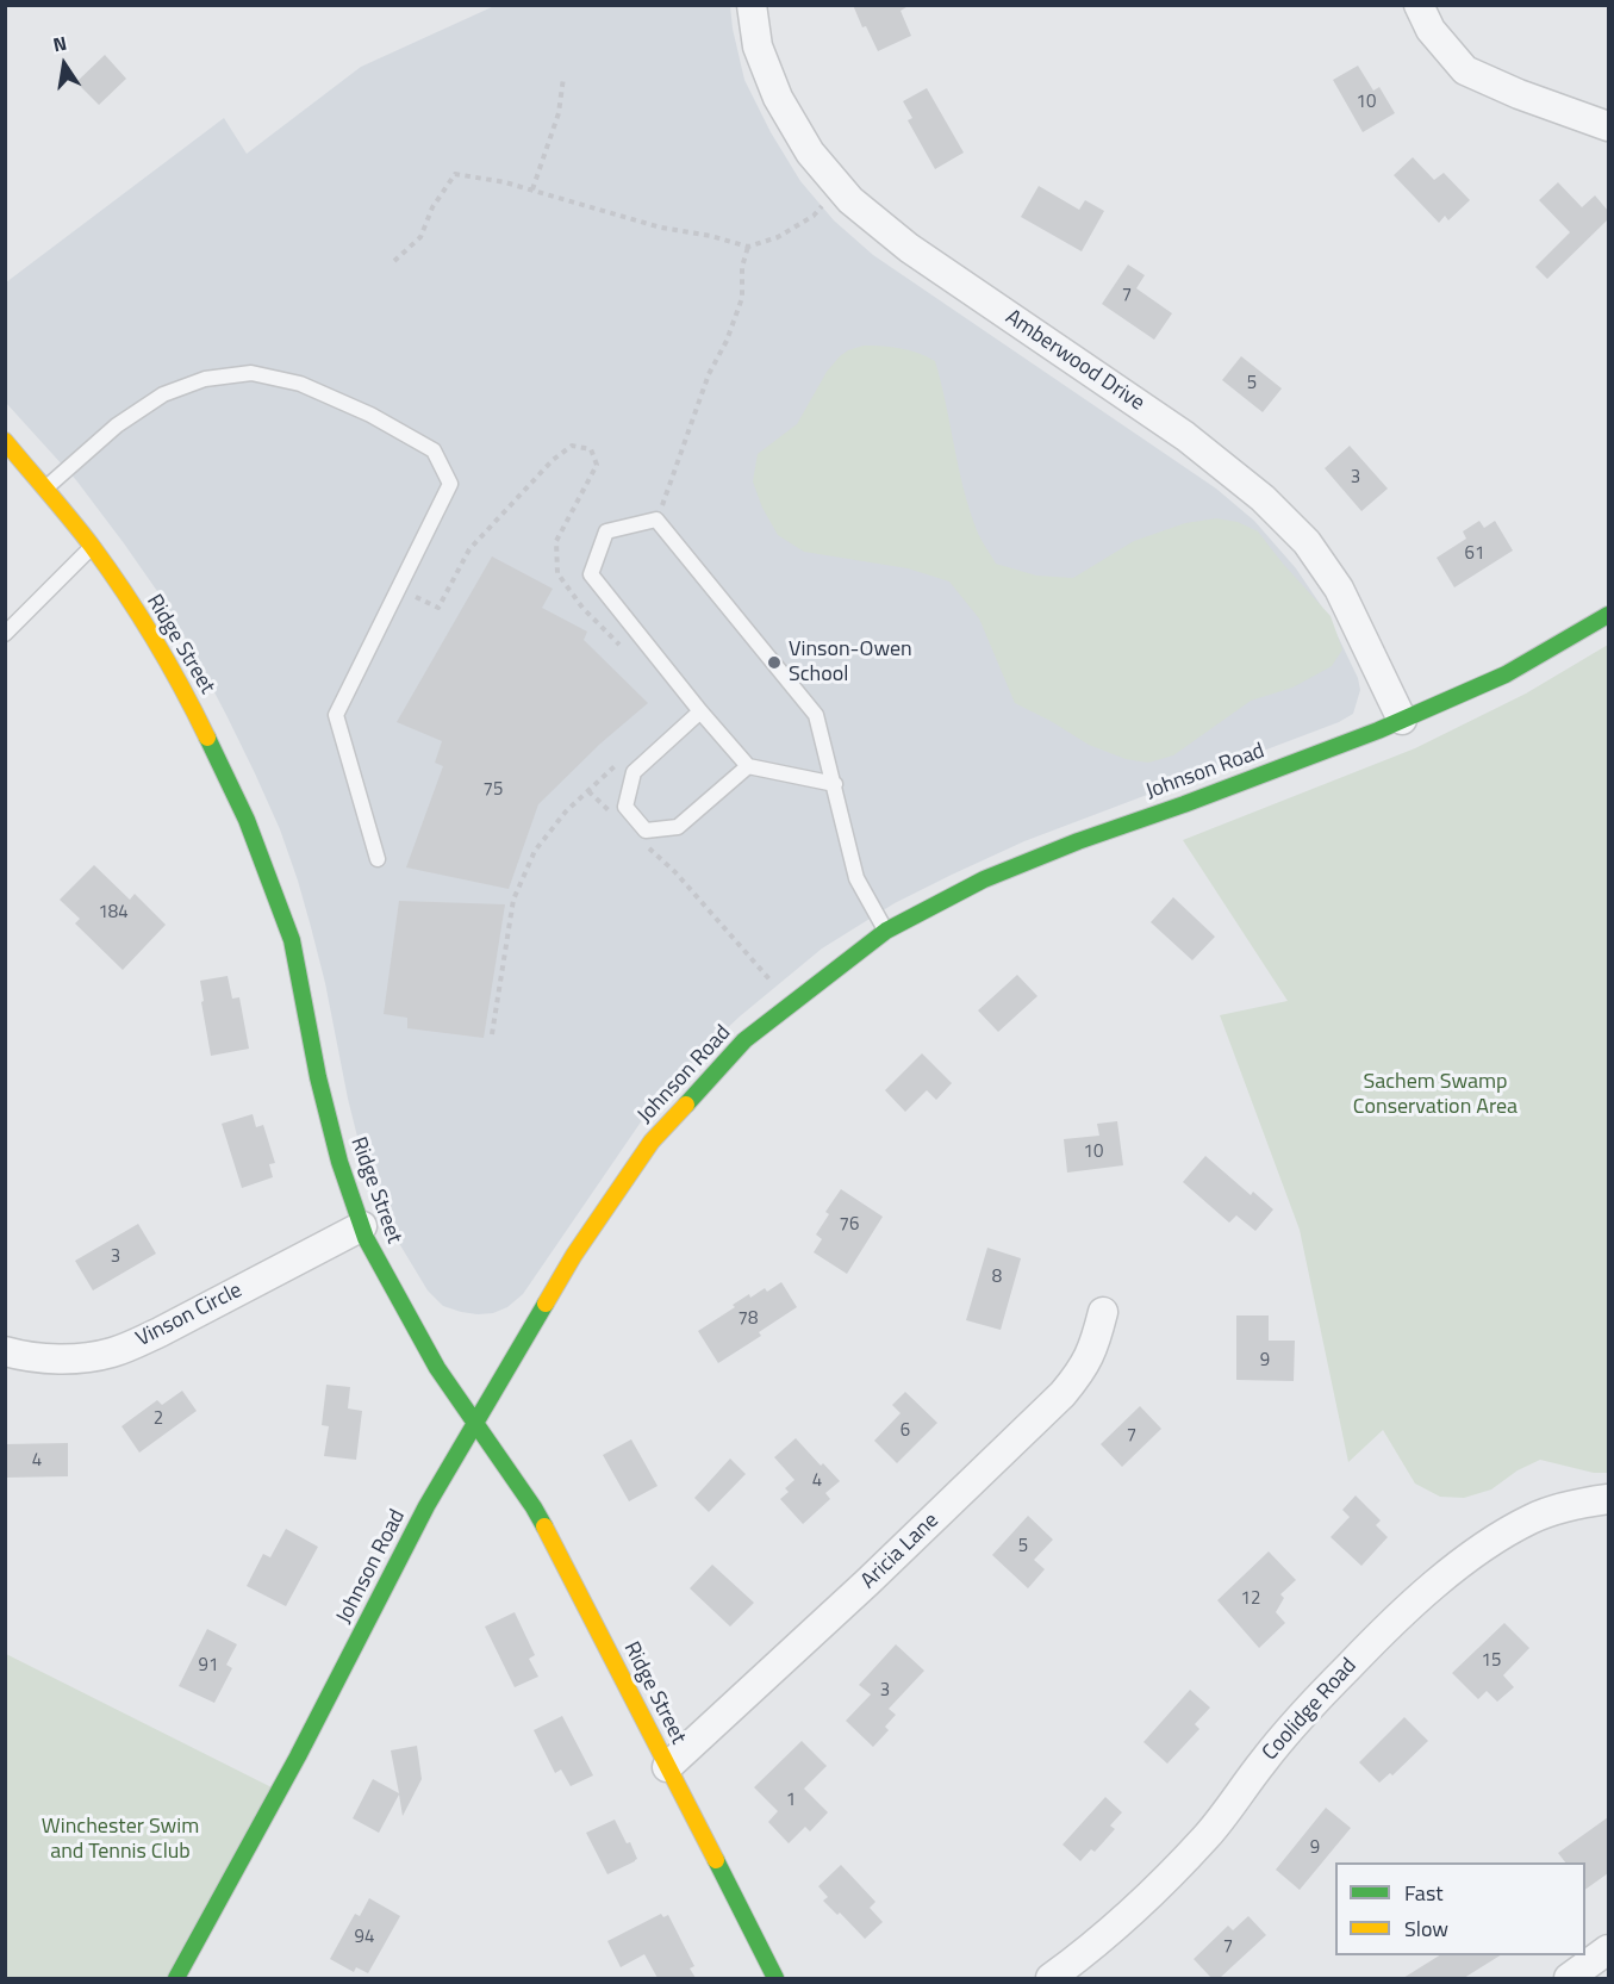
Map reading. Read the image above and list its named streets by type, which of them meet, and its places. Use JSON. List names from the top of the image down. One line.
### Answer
{"streets":{"street":["Amberwood Drive","Ridge Street","Johnson Road","Vinson Circle","Aricia Lane","Coolidge Road"]},"crossings":[["Amberwood Drive","Johnson Road"],["Ridge Street","Johnson Road"],["Ridge Street","Vinson Circle"],["Ridge Street","Aricia Lane"]],"parks":["Sachem Swamp Conservation Area","Winchester Swim and Tennis Club"],"places":["Vinson-Owen School"],"house_numbers":["10","7","5","3","61","75","184","10","76","3","8","78","9","2","6","7","4","4","5","12","15","91","3","1","9","94","7"],"legend":["Fast","Slow"],"north":"top"}
